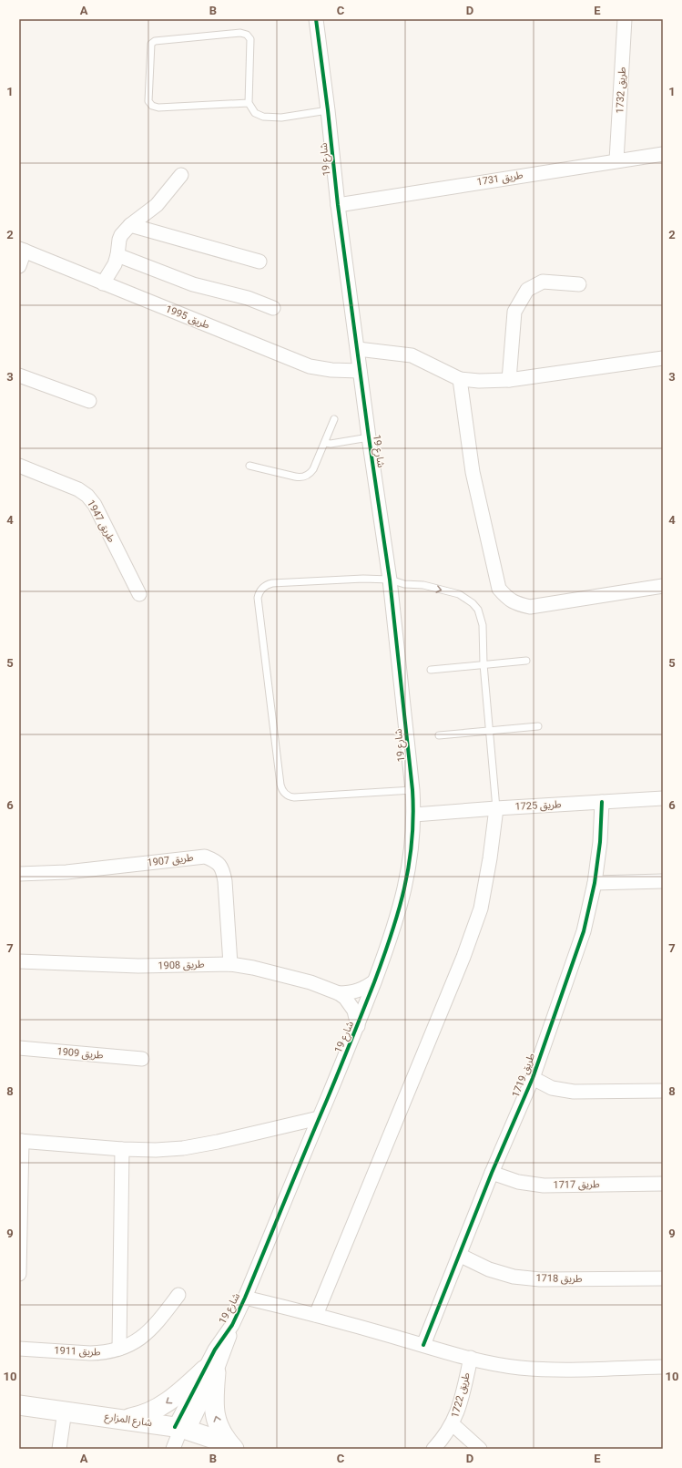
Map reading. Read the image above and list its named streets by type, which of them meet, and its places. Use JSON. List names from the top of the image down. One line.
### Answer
{"streets":{"street":["طريق 1732","شارع 19","طريق 1731","طريق 1995","طريق 1947","طريق 1725","طريق 1907","طريق 1908","طريق 1909","طريق 1719","طريق 1717","طريق 1718","طريق 1911","طريق 1722","شارع المزارع"]},"crossings":[["طريق 1732","طريق 1731"],["شارع 19","طريق 1731"],["شارع 19","طريق 1995"],["شارع 19","طريق 1725"],["شارع 19","طريق 1908"],["شارع 19","شارع المزارع"],["طريق 1725","طريق 1719"],["طريق 1907","طريق 1908"],["طريق 1719","طريق 1717"],["طريق 1719","طريق 1718"]],"grid":{"columns":["A","B","C","D","E"],"rows":["1","2","3","4","5","6","7","8","9","10"]}}
